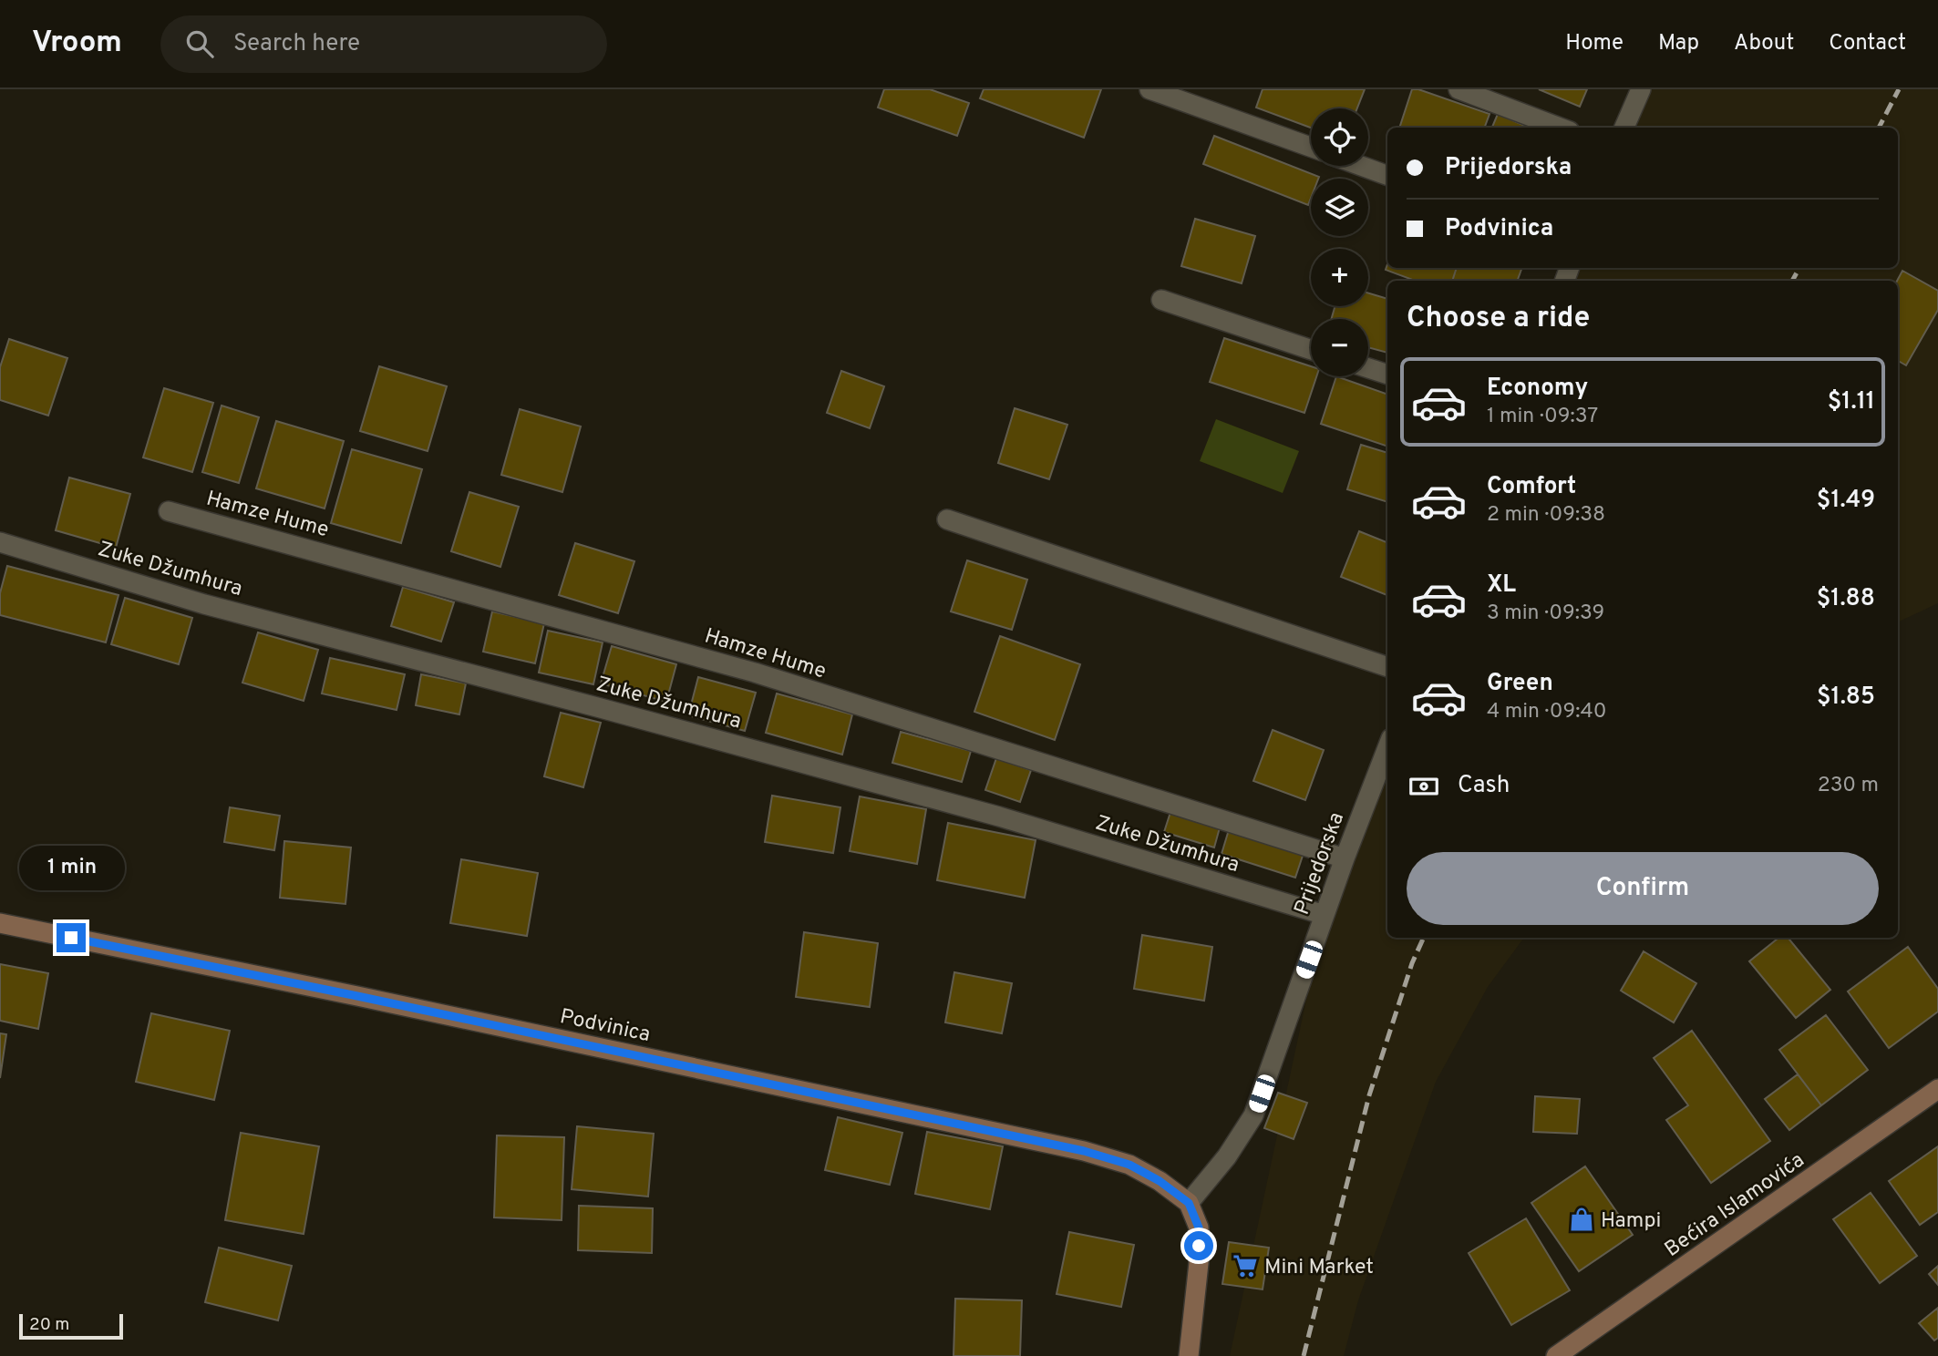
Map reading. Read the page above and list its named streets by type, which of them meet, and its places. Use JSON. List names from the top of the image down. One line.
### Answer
{"streets":{"street":["Hamze Hume","Zuke Džumhura","Prijedorska","Podvinica","Bećira Islamovića"]},"crossings":[["Hamze Hume","Prijedorska"],["Zuke Džumhura","Prijedorska"],["Prijedorska","Podvinica"]],"places":{"shop":["Hampi"],"supermarket":["Mini Market"]},"scale_bar":"20 m","page":{"header":"Vroom","search":"Search here","nav":["Home","Map","About","Contact"],"map_buttons":["+","−"],"banner":["Prijedorska","Podvinica"],"heading":"Choose a ride","list":[{"name":"Economy","note":"1 min · 09:37","value":"$1.11"},{"name":"Comfort","note":"2 min · 09:38","value":"$1.49"},{"name":"XL","note":"3 min · 09:39","value":"$1.88"},{"name":"Green","note":"4 min · 09:40","value":"$1.85"}],"pay":["Cash","230 m"],"buttons":"Confirm","bubble":"1 min","scale":"20 m"}}
